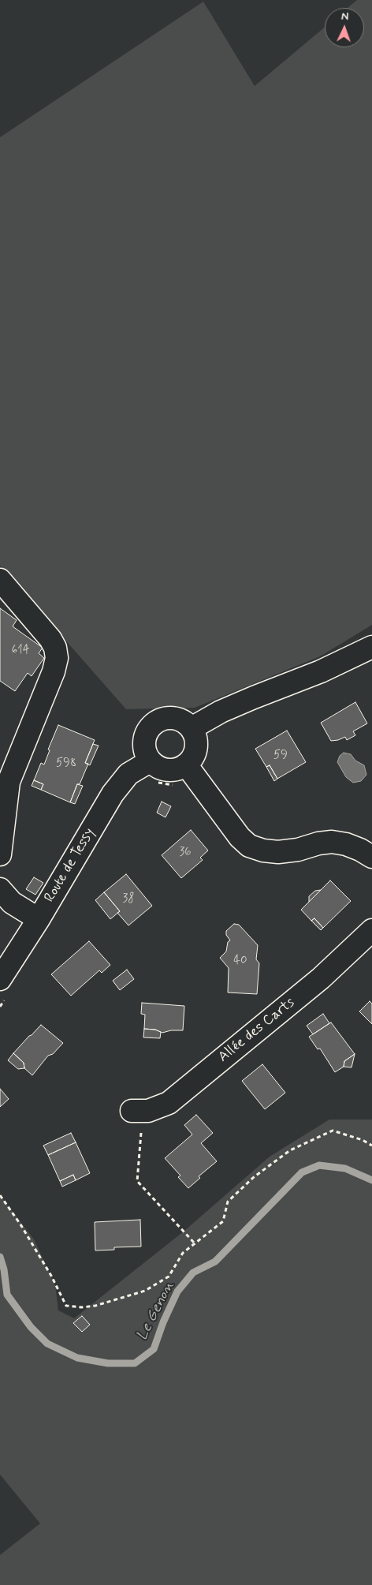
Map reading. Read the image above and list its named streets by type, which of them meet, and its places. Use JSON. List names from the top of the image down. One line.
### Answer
{"streets":{"street":["Route de Tessy","Allée des Carts"]},"water":["Le Genon"],"house_numbers":["614","59","598","36","38","40"],"north":"top"}
